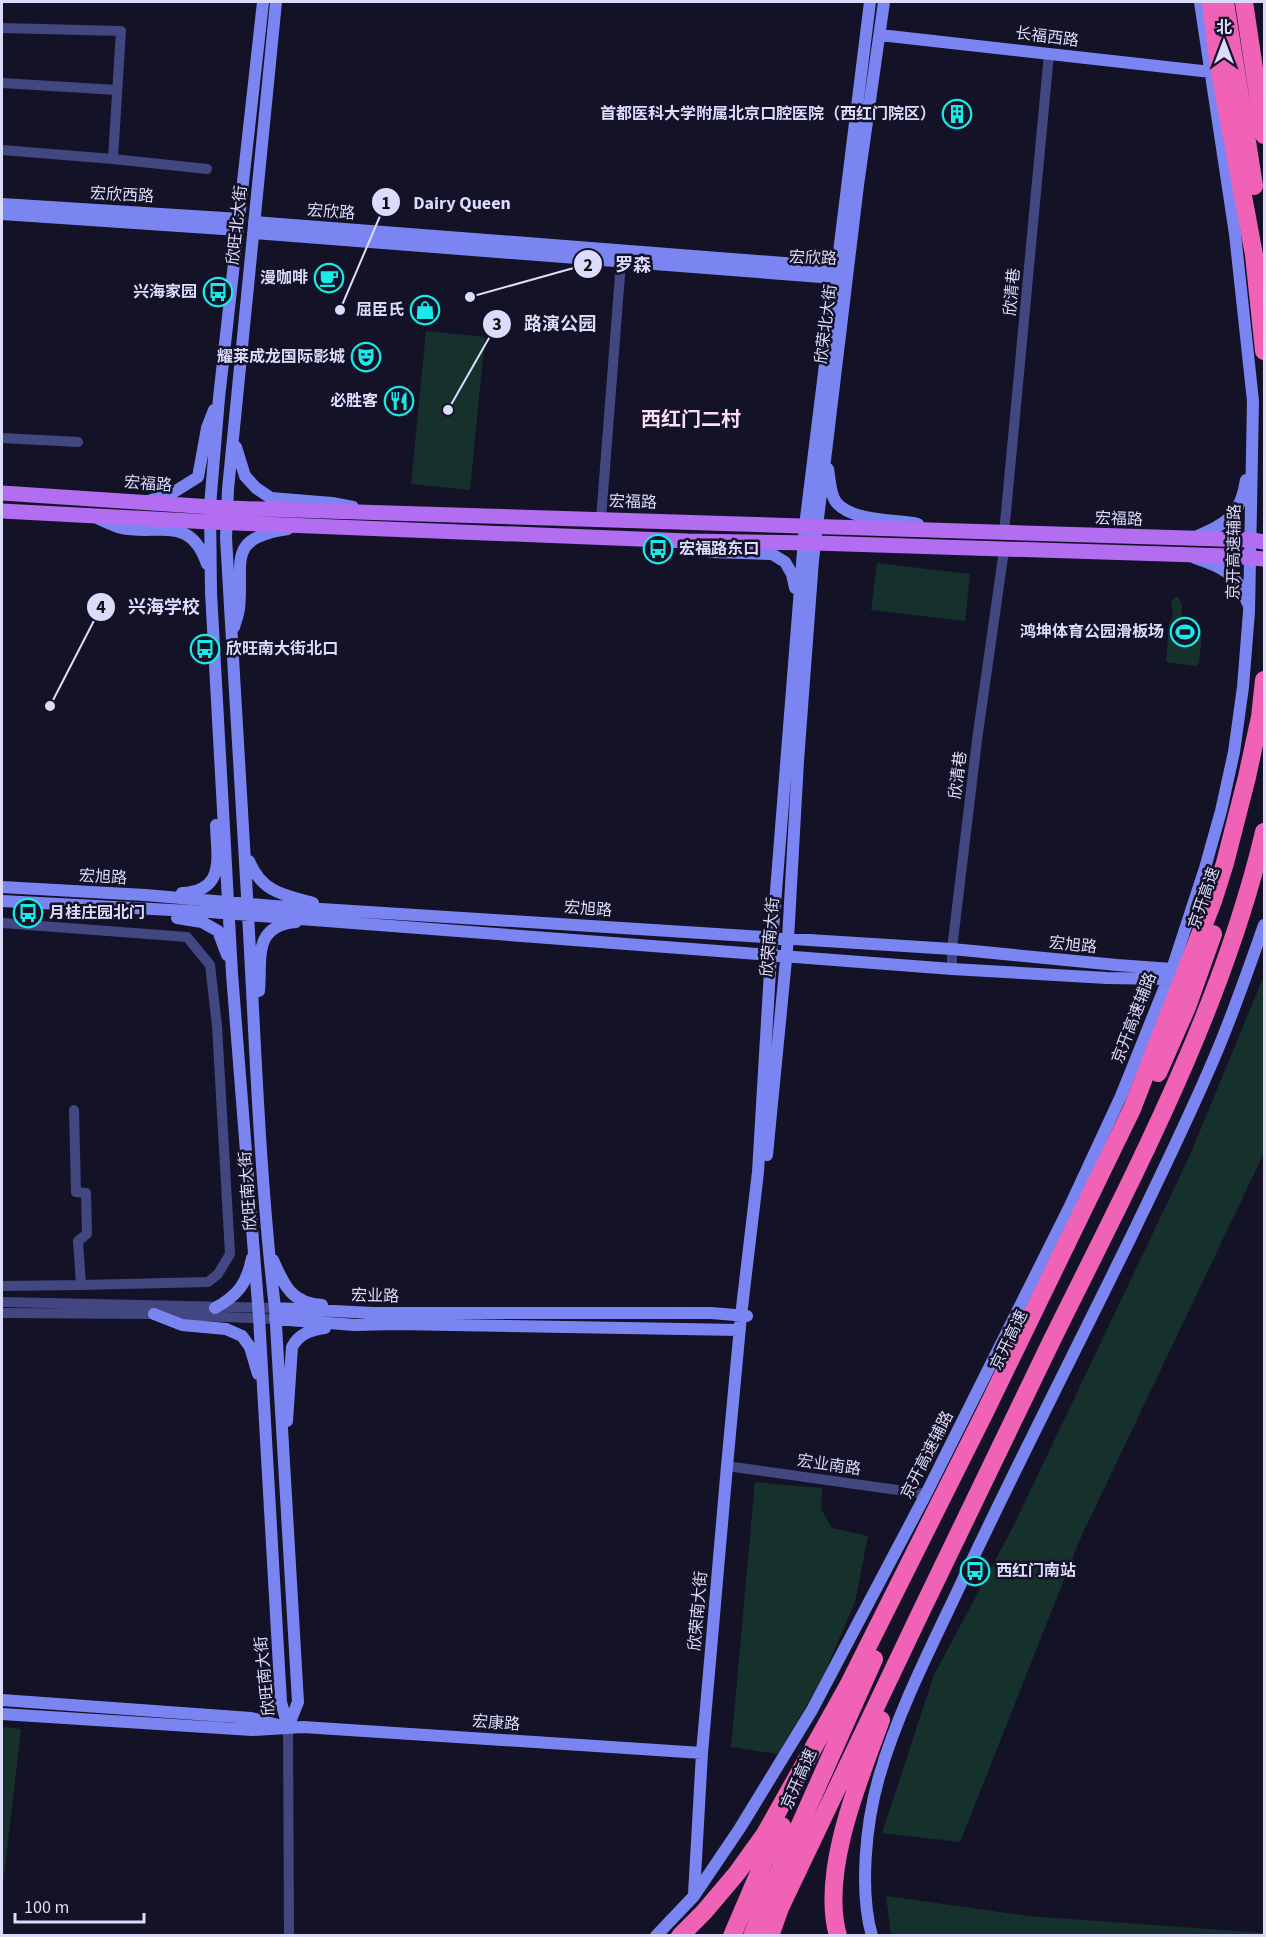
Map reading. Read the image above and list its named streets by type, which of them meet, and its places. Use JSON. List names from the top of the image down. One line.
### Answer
{"streets":{"highway":["京开高速"],"main road":["宏福路"],"street":["长福西路","宏欣西路","宏欣路","欣旺北大街","欣清巷","欣荣北大街","京开高速辅路","宏旭路","欣荣南大街","欣旺南大街","宏业路","宏业南路","宏康路"]},"crossings":[["长福西路","欣清巷"],["长福西路","欣荣北大街"],["长福西路","京开高速辅路"],["宏欣西路","欣旺北大街"],["宏欣路","欣旺北大街"],["宏欣路","欣荣北大街"],["欣旺北大街","宏福路"],["欣旺北大街","欣旺南大街"],["欣清巷","宏福路"],["欣清巷","宏旭路"],["欣荣北大街","宏福路"],["欣荣北大街","欣荣南大街"],["宏福路","京开高速辅路"],["宏福路","欣荣南大街"],["宏福路","欣旺南大街"],["京开高速辅路","宏旭路"],["京开高速辅路","欣荣南大街"],["京开高速辅路","宏业南路"],["宏旭路","欣荣南大街"],["宏旭路","欣旺南大街"],["欣荣南大街","宏业路"],["欣荣南大街","宏业南路"],["欣荣南大街","宏康路"],["欣旺南大街","宏业路"],["欣旺南大街","宏康路"]],"districts":["西红门二村"],"places":{"building":["首都医科大学附属北京口腔医院（西红门院区）"],"cafe":["漫咖啡"],"bus stop":["兴海家园","宏福路东口","欣旺南大街北口","月桂庄园北门","西红门南站"],"other":["罗森","Dairy Queen","路演公园","兴海学校"],"shop":["屈臣氏"],"theatre":["耀莱成龙国际影城"],"restaurant":["必胜客"],"sports":["鸿坤体育公园滑板场"]},"scale_bar":"100 m","north":"top"}
